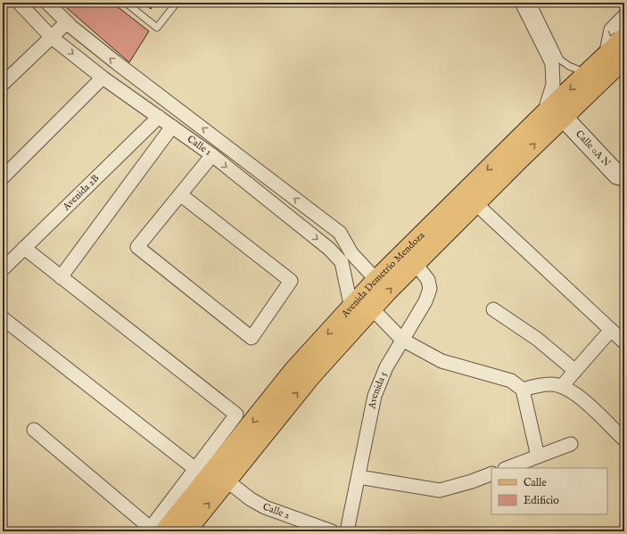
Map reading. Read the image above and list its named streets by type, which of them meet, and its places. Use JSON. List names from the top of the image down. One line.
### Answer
{"streets":{"main road":["Avenida Demetrio Mendoza"],"street":["Calle 1","Calle 0A N","Avenida 2B","Avenida 5","Calle 2"]},"crossings":[["Calle 1","Avenida 2B"],["Calle 1","Avenida Demetrio Mendoza"],["Calle 0A N","Avenida Demetrio Mendoza"],["Avenida Demetrio Mendoza","Avenida 5"],["Avenida Demetrio Mendoza","Calle 2"]],"legend":["Calle","Edificio"]}
